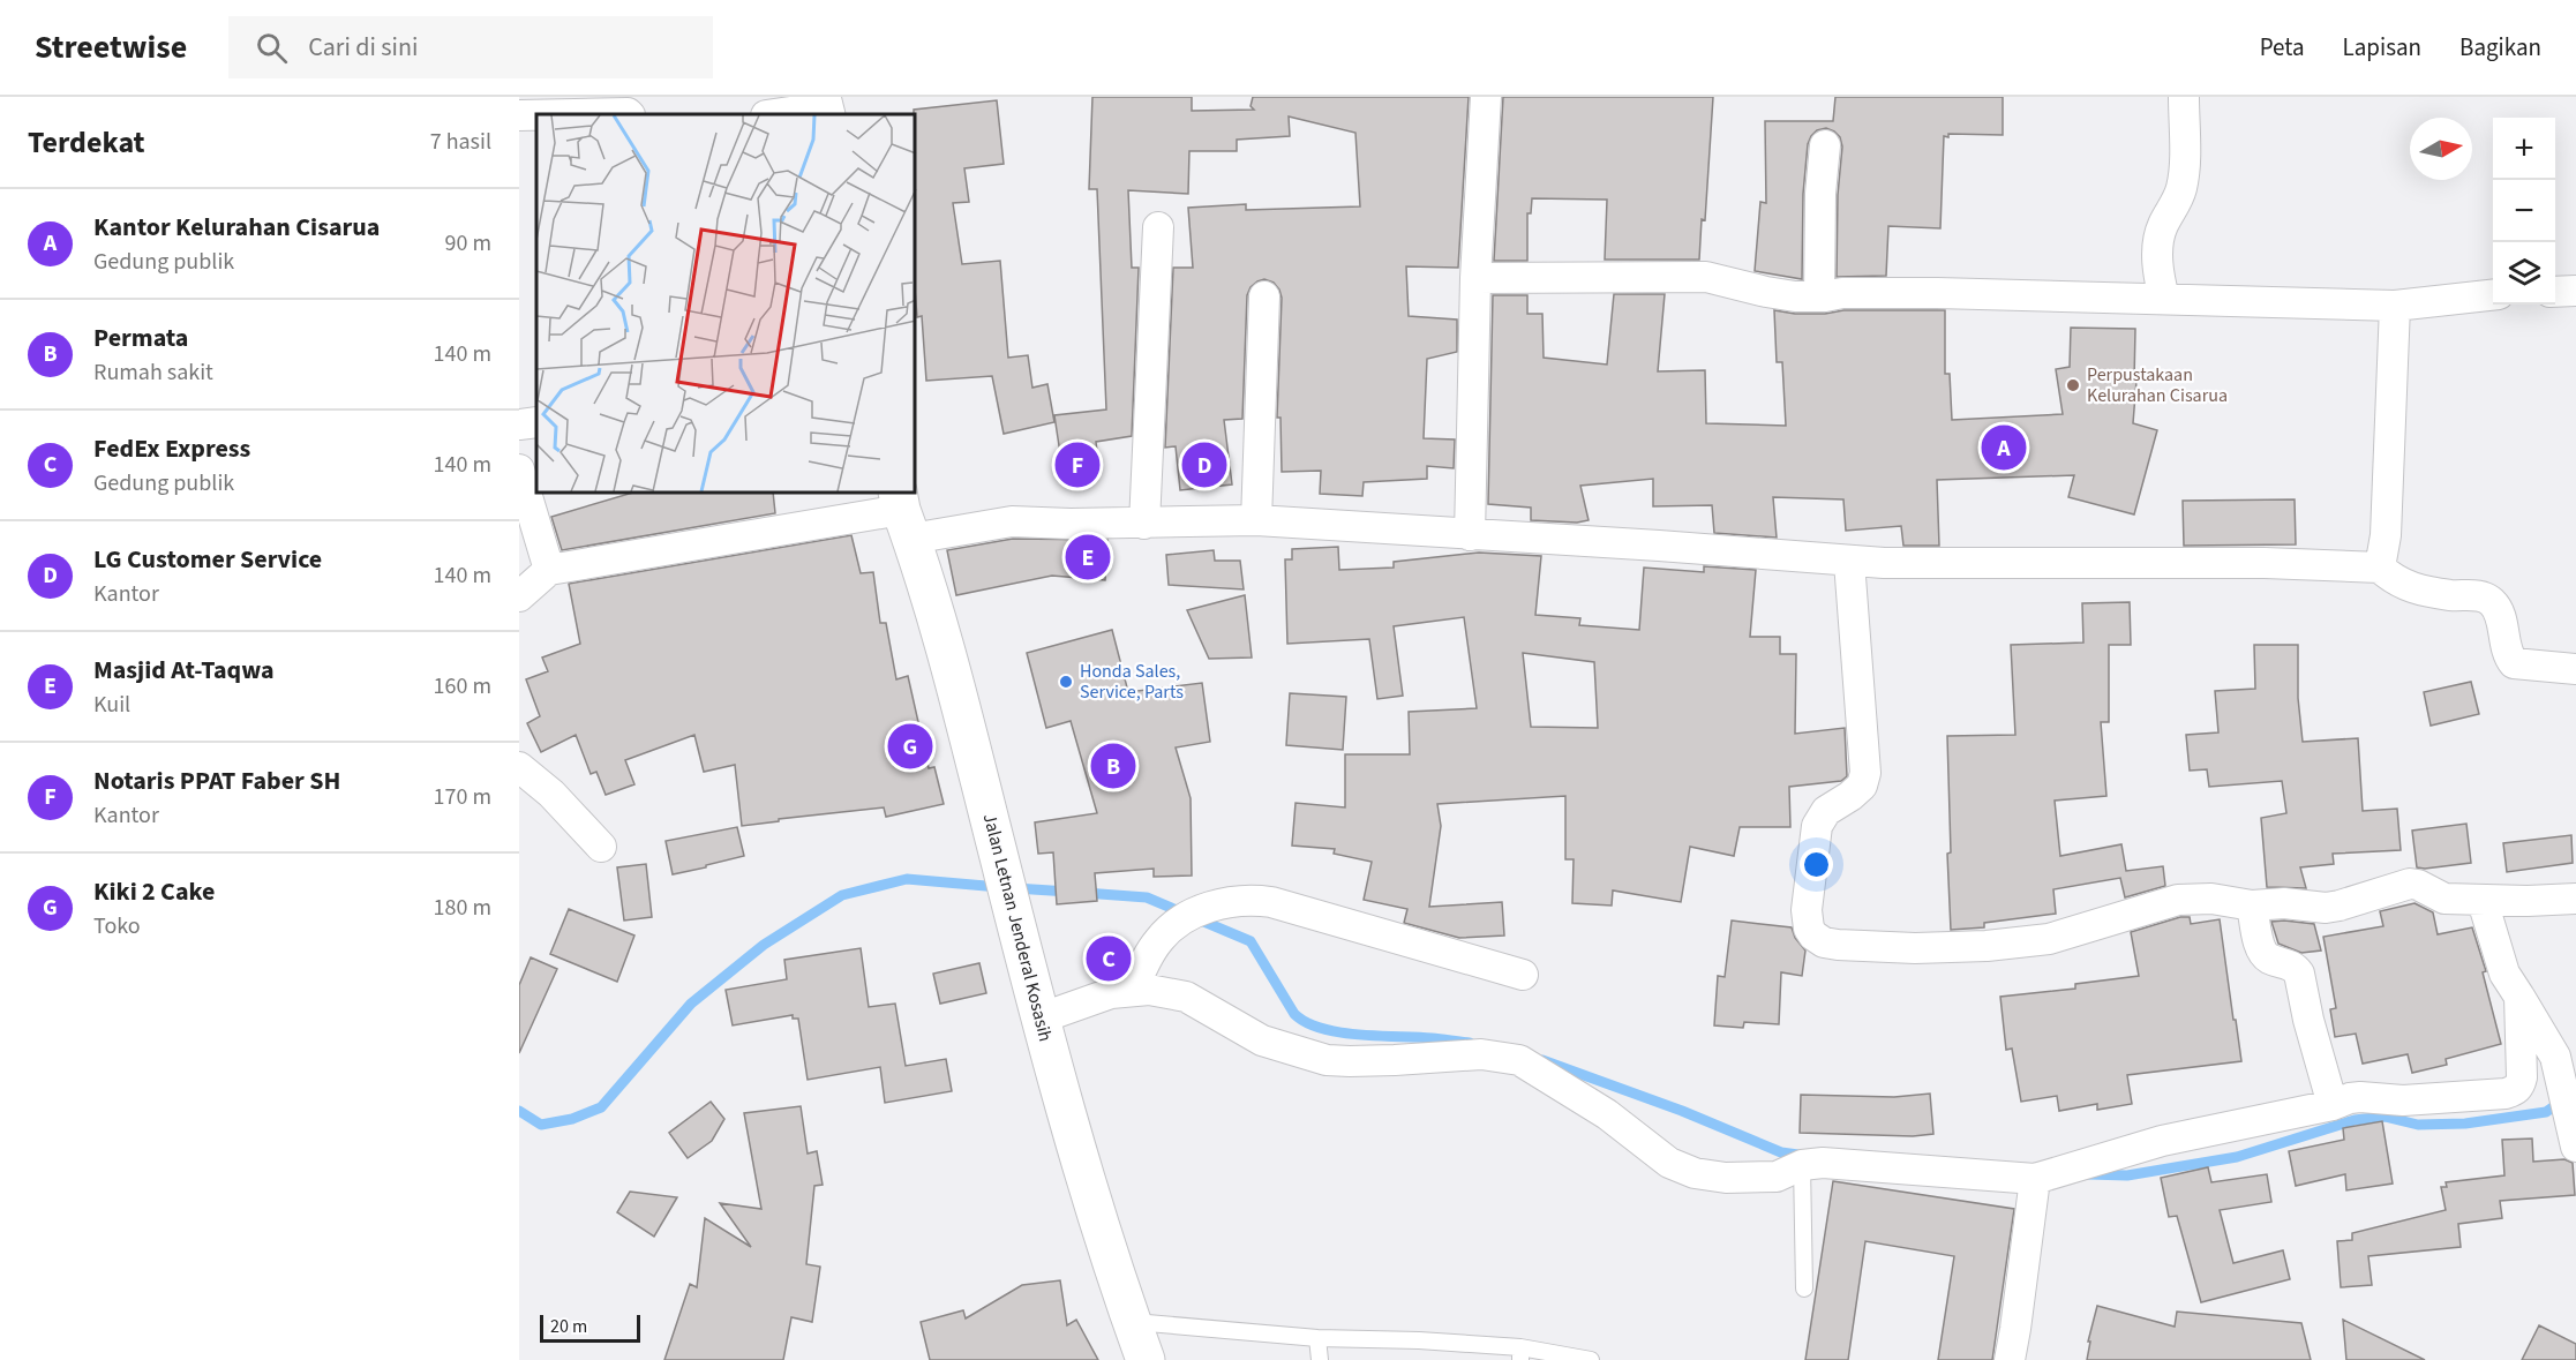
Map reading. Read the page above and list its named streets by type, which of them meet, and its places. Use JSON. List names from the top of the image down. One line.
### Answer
{"streets":{"highway":["Jalan Letnan Jenderal Kosasih"]},"places":["Perpustakaan Kelurahan Cisarua","Honda Sales, Service, Parts"],"scale_bar":"20 m","north":"right","page":{"header":"Streetwise","search":"Cari di sini","nav":["Peta","Lapisan","Bagikan"],"heading":["Terdekat","7 hasil"],"map_buttons":["+","−"],"list":[{"mark":"A","name":"Kantor Kelurahan Cisarua","note":"Gedung publik","value":"90 m"},{"mark":"B","name":"Permata","note":"Rumah sakit","value":"140 m"},{"mark":"C","name":"FedEx Express","note":"Gedung publik","value":"140 m"},{"mark":"D","name":"LG Customer Service","note":"Kantor","value":"140 m"},{"mark":"E","name":"Masjid At-Taqwa","note":"Kuil","value":"160 m"},{"mark":"F","name":"Notaris PPAT Faber SH","note":"Kantor","value":"170 m"},{"mark":"G","name":"Kiki 2 Cake","note":"Toko","value":"180 m"}],"pins":["A","D","F","E","G","B","C"],"scale":"20 m"}}
